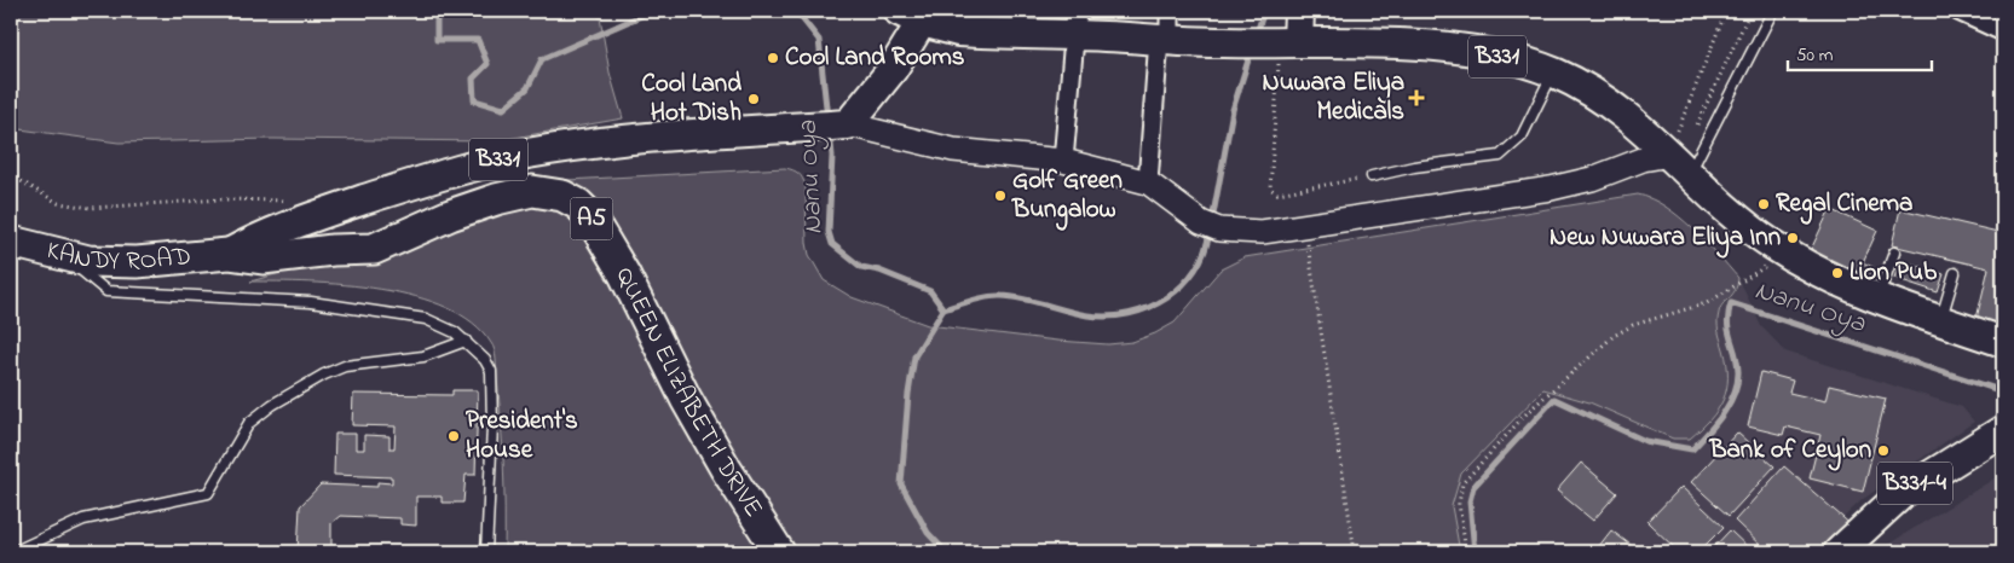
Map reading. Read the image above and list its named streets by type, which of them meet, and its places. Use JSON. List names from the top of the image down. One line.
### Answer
{"streets":{"highway":["A5","KANDY ROAD","QUEEN ELIZABETH DRIVE"],"main road":["B331","B331-4"]},"crossings":[["B331","KANDY ROAD"],["B331","QUEEN ELIZABETH DRIVE"],["KANDY ROAD","QUEEN ELIZABETH DRIVE"]],"water":["Nanu Oya"],"places":{"other":["Cool Land Rooms","Cool Land Hot Dish","Golf Green Bungalow","Regal Cinema","New Nuwara Eliya Inn","Lion Pub","President's House","Bank of Ceylon"],"health":["Nuwara Eliya Medicals"]},"scale_bar":"50 m"}
